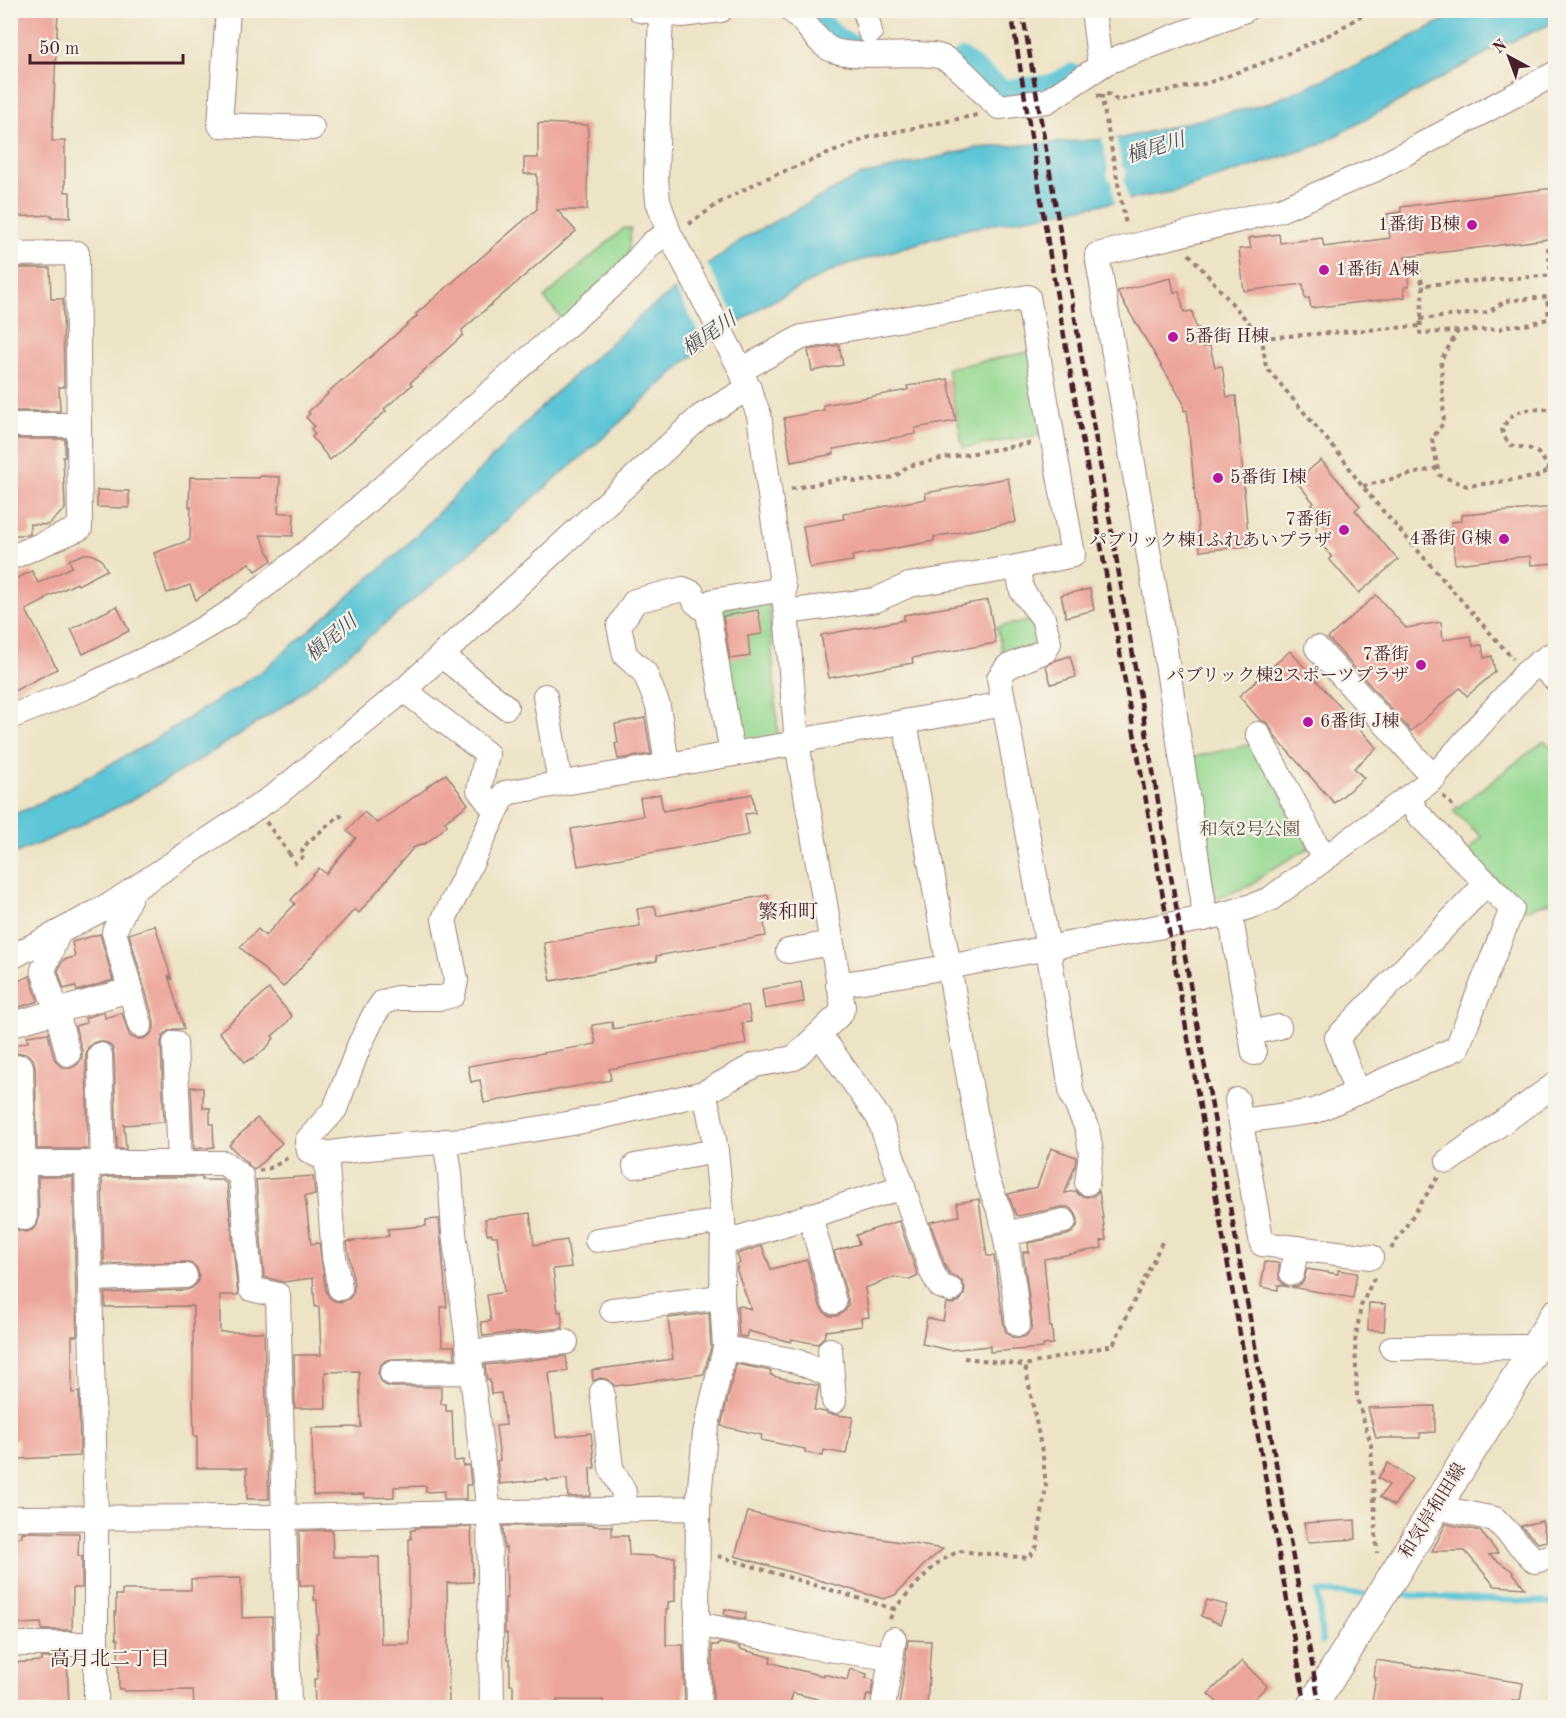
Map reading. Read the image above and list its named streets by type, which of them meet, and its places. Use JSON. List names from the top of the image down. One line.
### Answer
{"streets":{"main road":["和気岸和田線"]},"districts":["繁和町","高月北二丁目"],"water":["槇尾川"],"parks":["和気2号公園"],"places":["1番街 B棟","1番街 A棟","5番街 H棟","5番街 I棟","7番街 パブリック棟1ふれあいプラザ","4番街 G棟","7番街 パブリック棟2スポーツプラザ","6番街 J棟"],"scale_bar":"50 m","north":"top left"}
